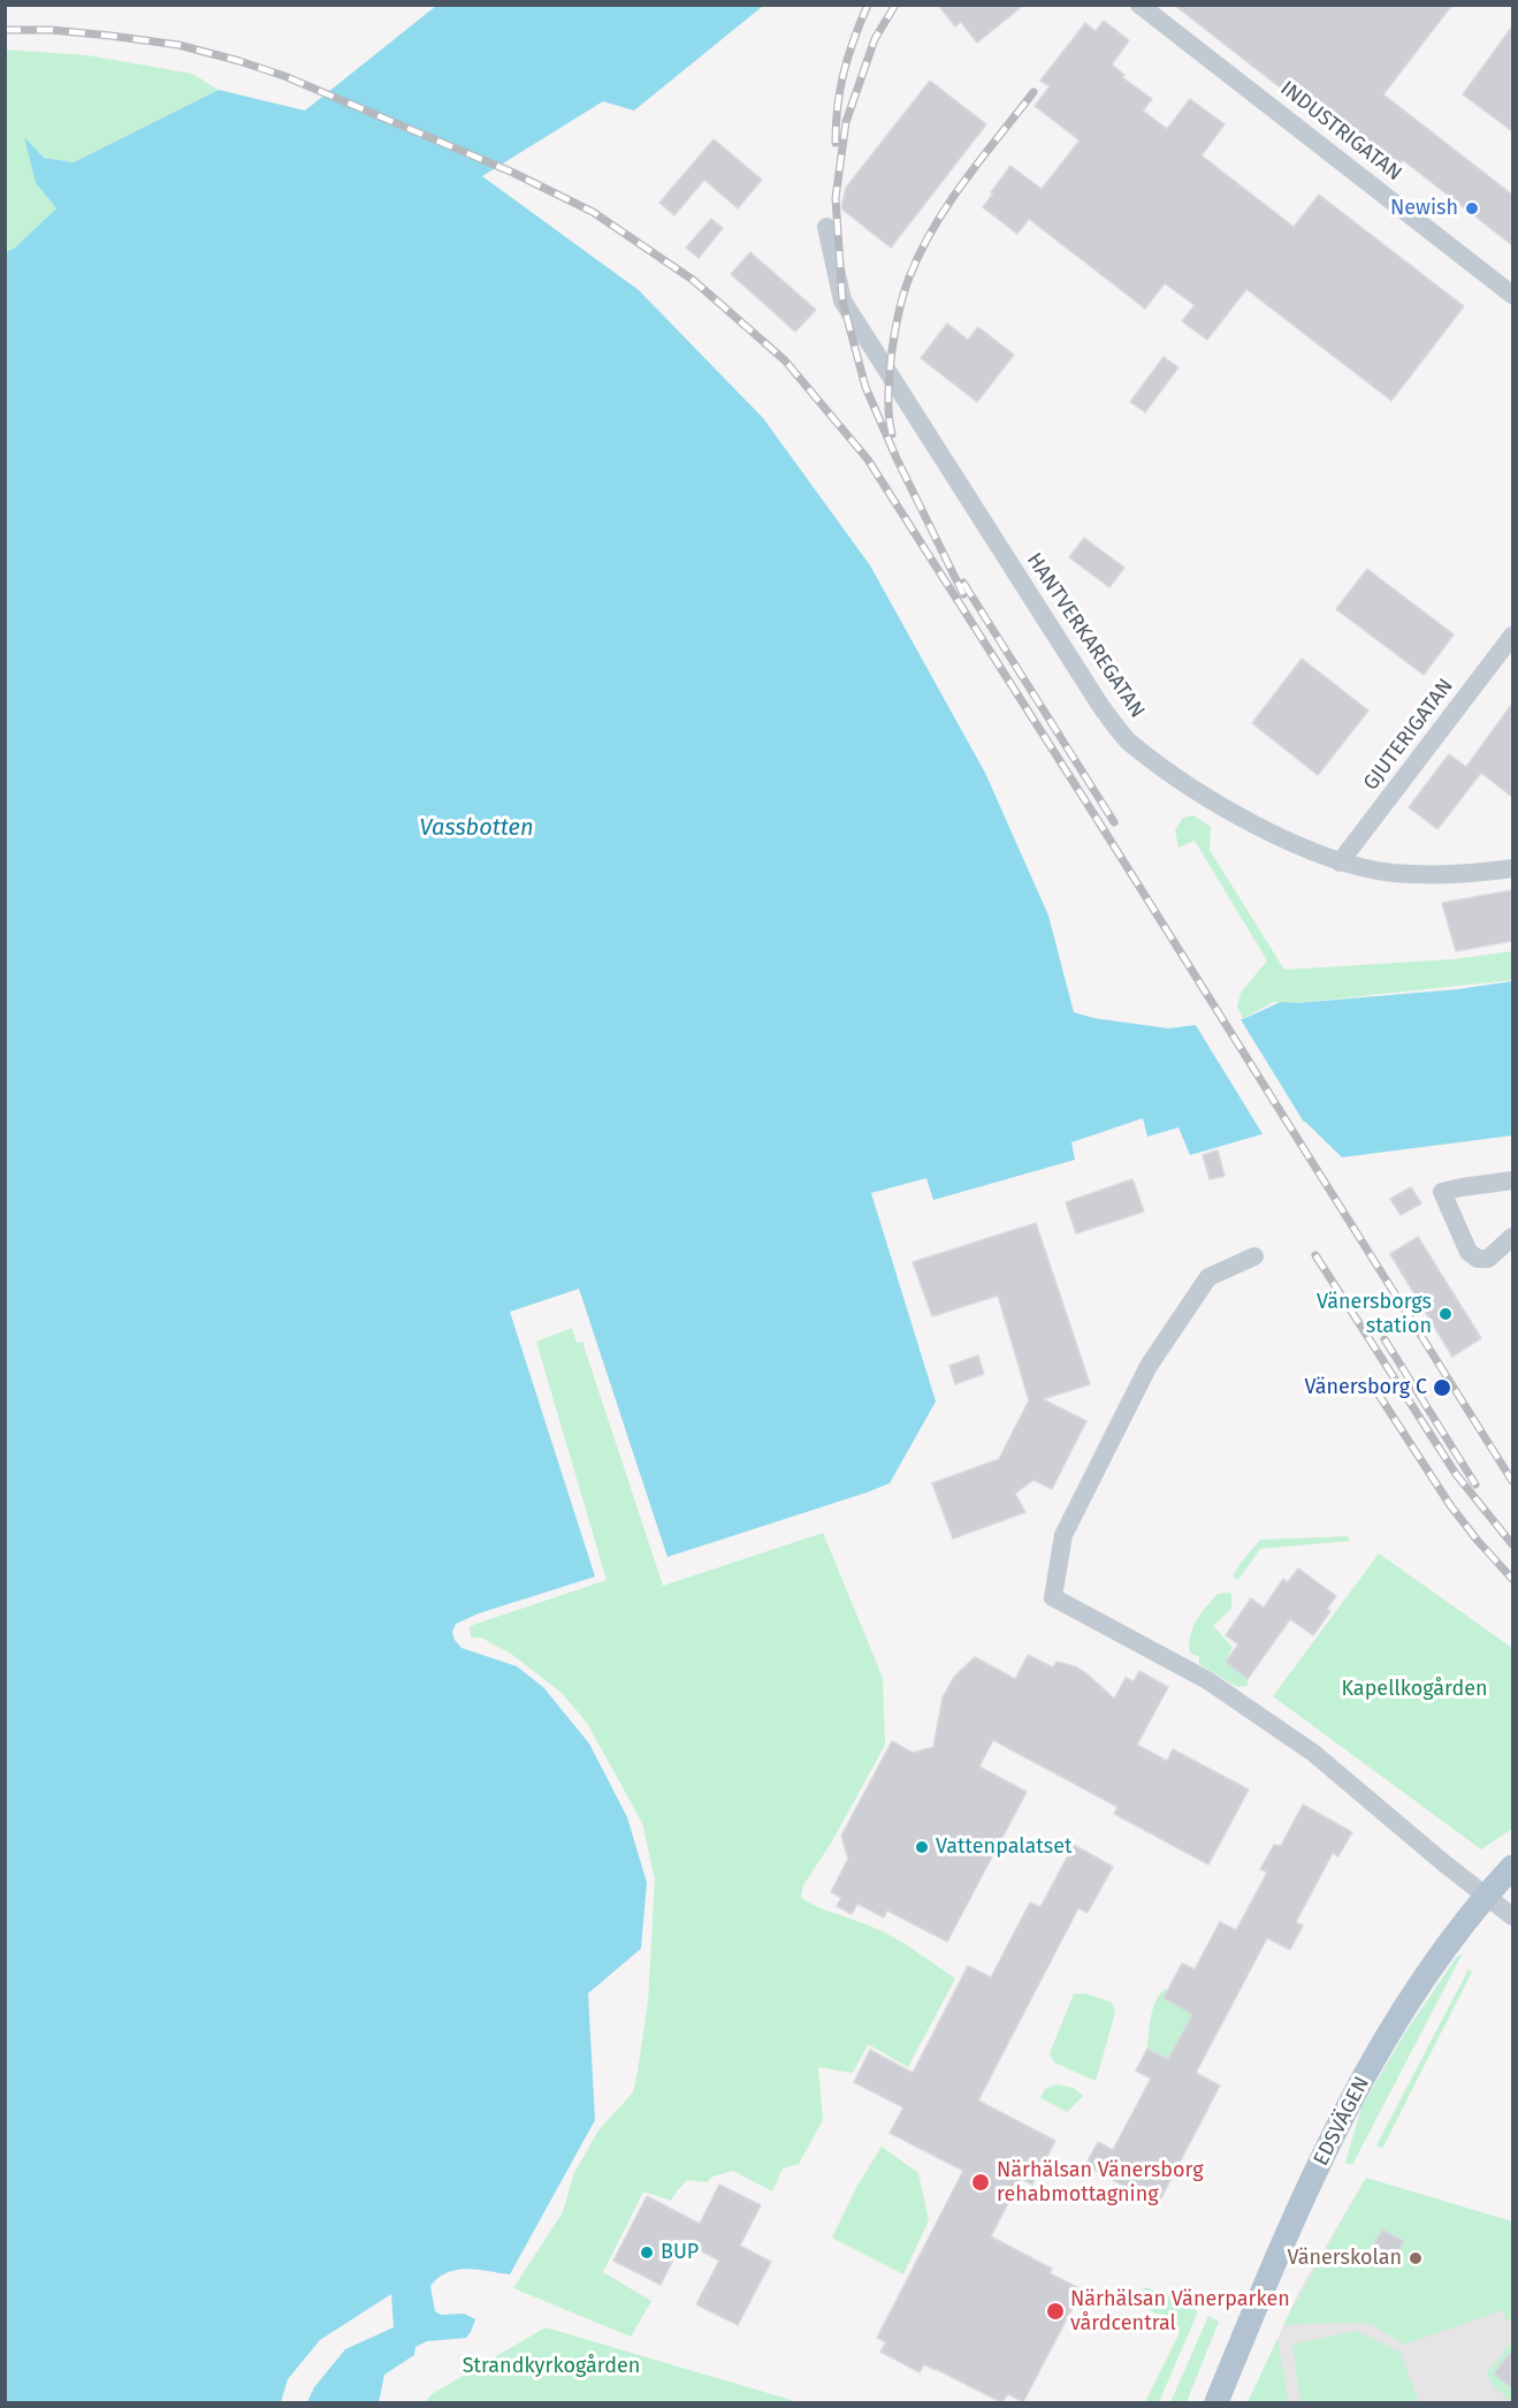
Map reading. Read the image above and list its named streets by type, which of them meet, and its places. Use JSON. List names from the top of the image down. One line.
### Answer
{"streets":{"main road":["EDSVÄGEN"],"street":["INDUSTRIGATAN","HANTVERKAREGATAN","GJUTERIGATAN"]},"crossings":[["HANTVERKAREGATAN","GJUTERIGATAN"]],"water":["Vassbotten"],"parks":["Kapellkogården","Strandkyrkogården"],"places":["Newish","Vänersborgs station","Vänersborg C","Vattenpalatset","Närhälsan Vänersborg rehabmottagning","BUP","Vänerskolan","Närhälsan Vänerparken vårdcentral"]}
